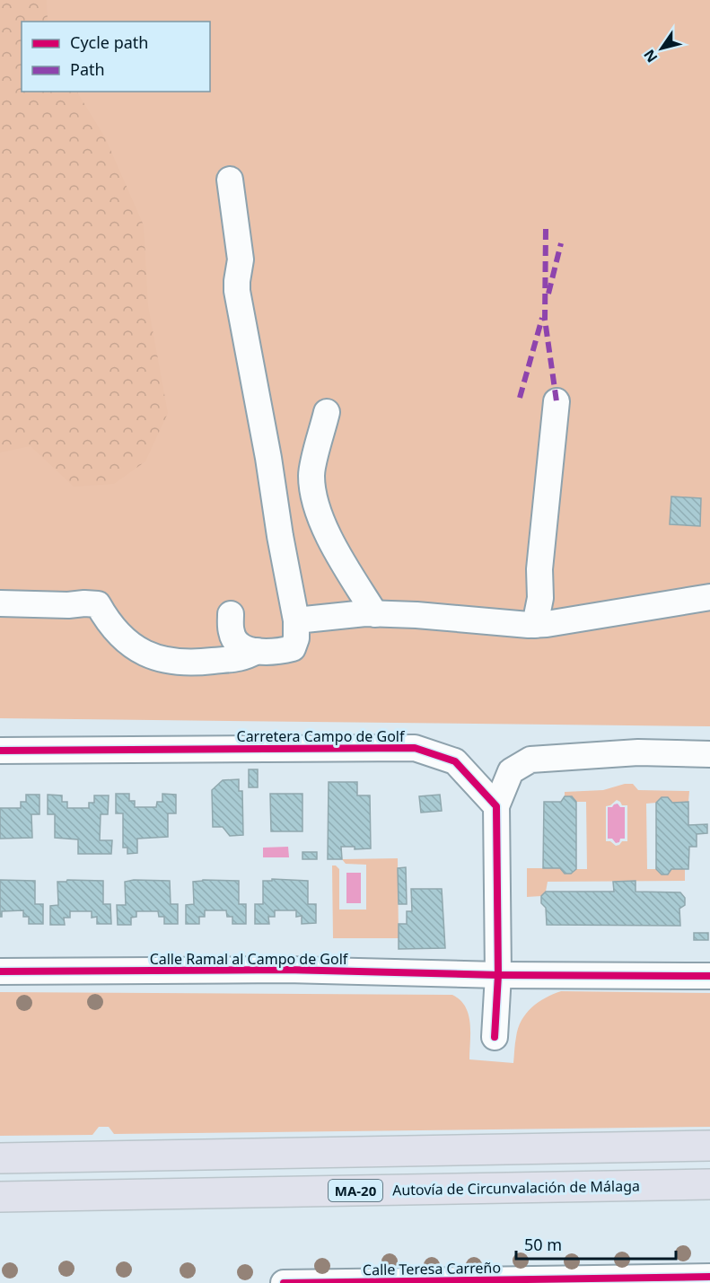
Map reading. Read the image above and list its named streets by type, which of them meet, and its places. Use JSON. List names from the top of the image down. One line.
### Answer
{"streets":{"highway":["Autovía de Circunvalación de Málaga","MA-20"],"street":["Carretera Campo de Golf","Calle Ramal al Campo de Golf","Calle Teresa Carreño"]},"legend":["Cycle path","Path"],"scale_bar":"50 m","north":"bottom left"}
